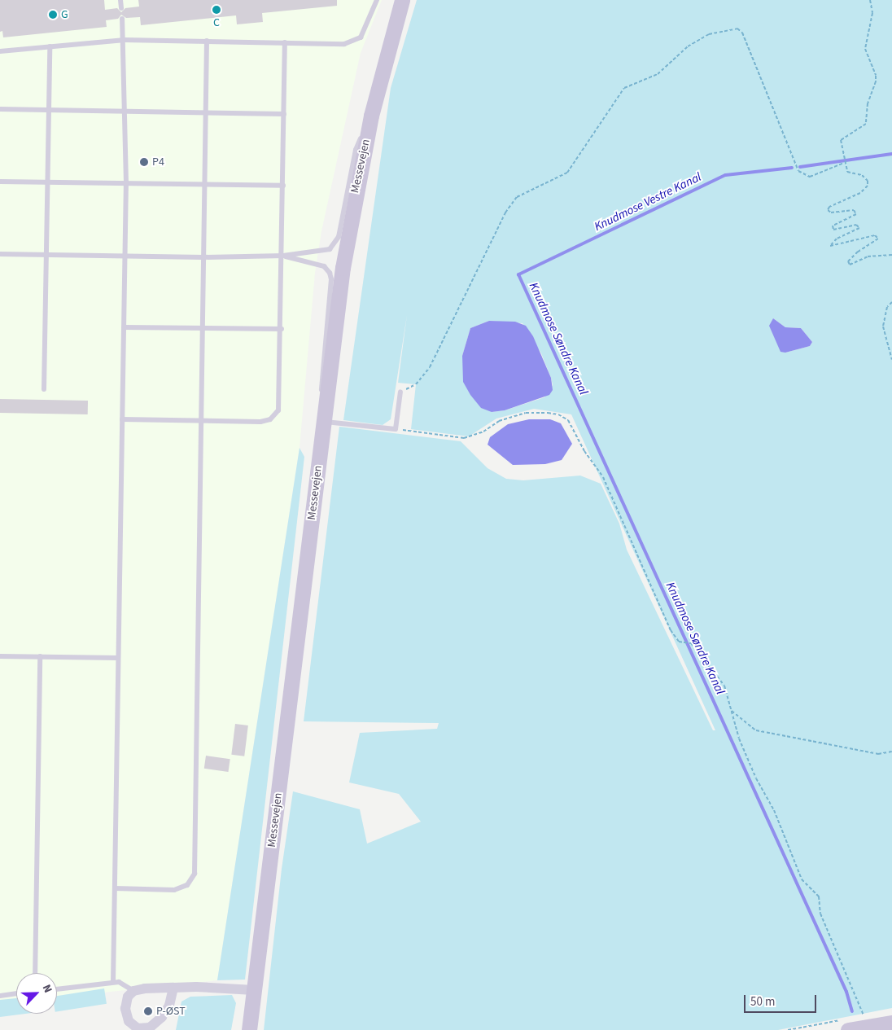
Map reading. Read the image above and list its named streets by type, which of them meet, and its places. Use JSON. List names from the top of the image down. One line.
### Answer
{"streets":{"main road":["Messevejen"]},"water":["Knudmose Vestre Kanal","Knudmose Søndre Kanal"],"places":["C","G","P4","P-ØST"],"scale_bar":"50 m","north":"top right"}
